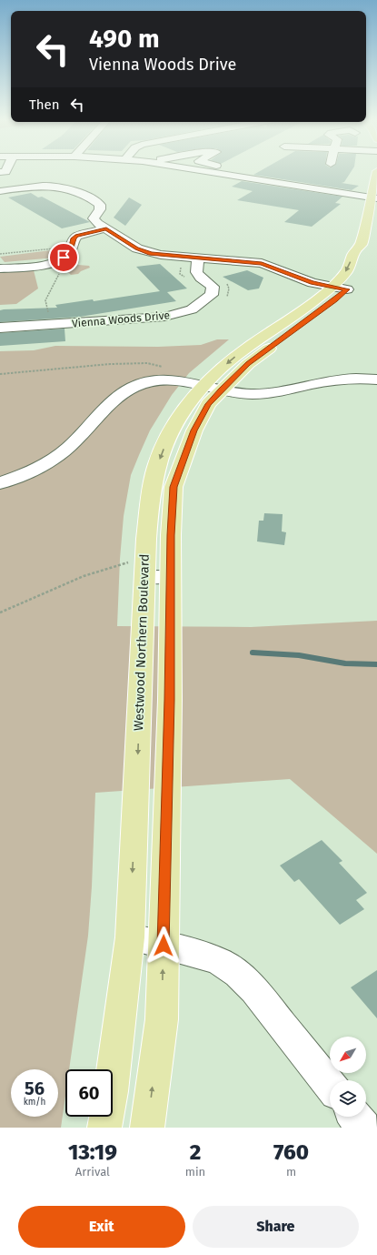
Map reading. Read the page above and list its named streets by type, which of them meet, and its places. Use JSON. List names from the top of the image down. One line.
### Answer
{"streets":{"main road":["Westwood Northern Boulevard"],"street":["Vienna Woods Drive"]},"north":"bottom left","page":{"turn":["490 m","Vienna Woods Drive"],"then":"Then","speed":"56 km/h","limit":"60","eta":["13:19","Arrival","2","min","760","m"],"buttons":["Exit","Share"]}}
